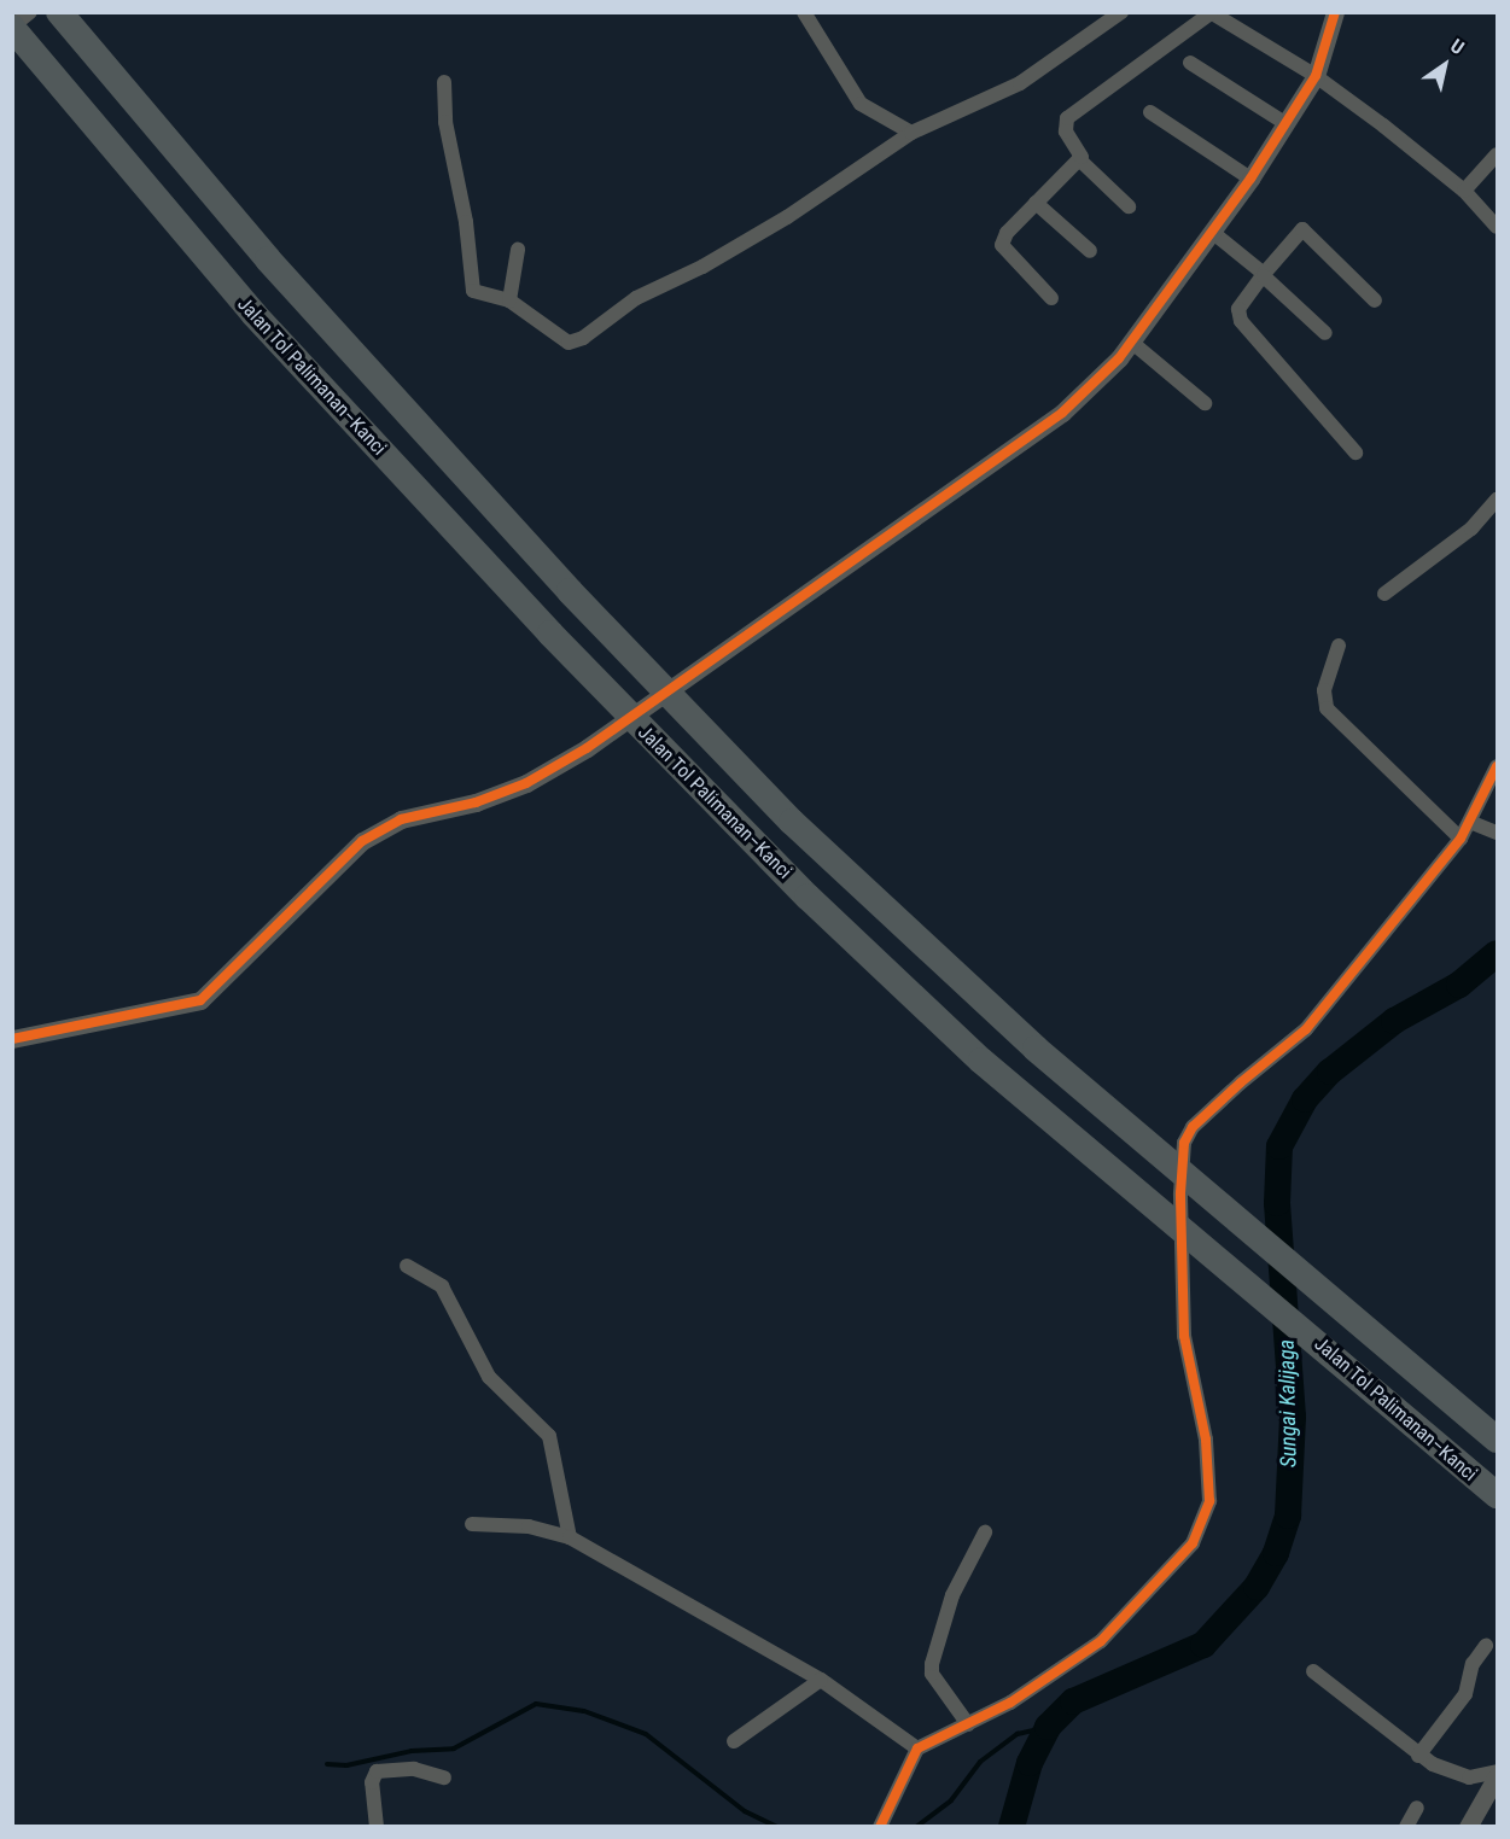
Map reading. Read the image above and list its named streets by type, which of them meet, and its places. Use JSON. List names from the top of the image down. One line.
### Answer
{"streets":{"highway":["Jalan Tol Palimanan–Kanci"]},"water":["Sungai Kalijaga"],"north":"top right"}
